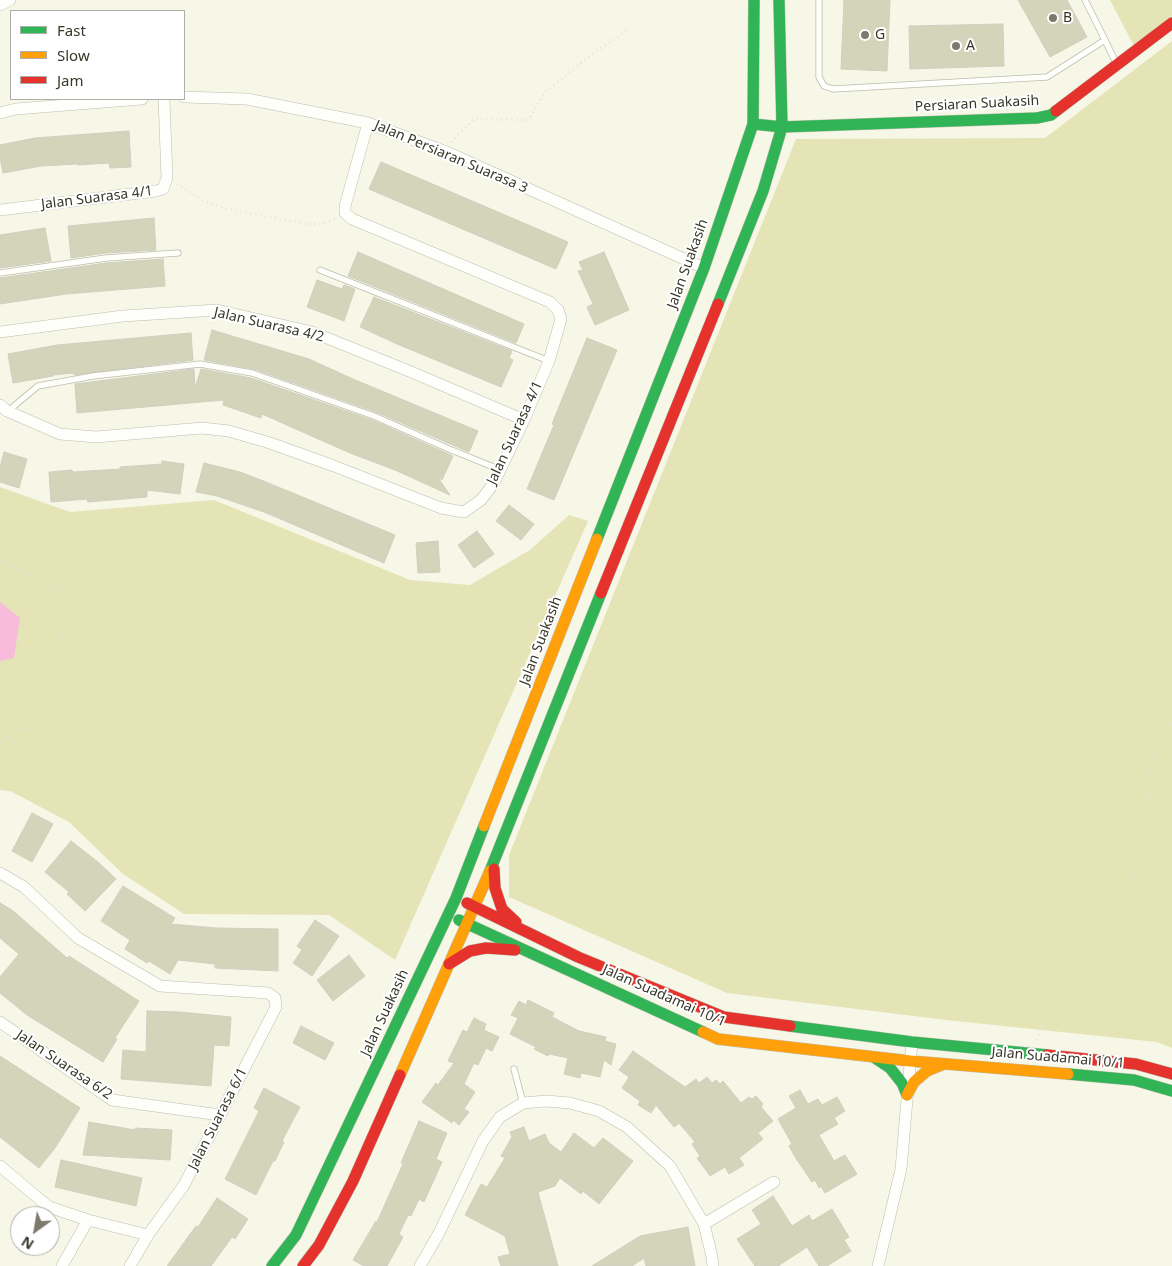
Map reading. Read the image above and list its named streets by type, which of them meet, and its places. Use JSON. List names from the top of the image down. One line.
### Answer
{"streets":{"main road":["Persiaran Suakasih","Jalan Suakasih","Jalan Suadamai 10/1"],"street":["Jalan Persiaran Suarasa 3","Jalan Suarasa 4/1","Jalan Suarasa 4/2","Jalan Suarasa 6/2","Jalan Suarasa 6/1"]},"crossings":[["Persiaran Suakasih","Jalan Suakasih"],["Jalan Persiaran Suarasa 3","Jalan Suakasih"],["Jalan Suarasa 4/1","Jalan Suarasa 4/2"],["Jalan Suakasih","Jalan Suadamai 10/1"],["Jalan Suarasa 6/2","Jalan Suarasa 6/1"]],"places":["B","G","A"],"legend":["Fast","Slow","Jam"],"north":"bottom left"}
